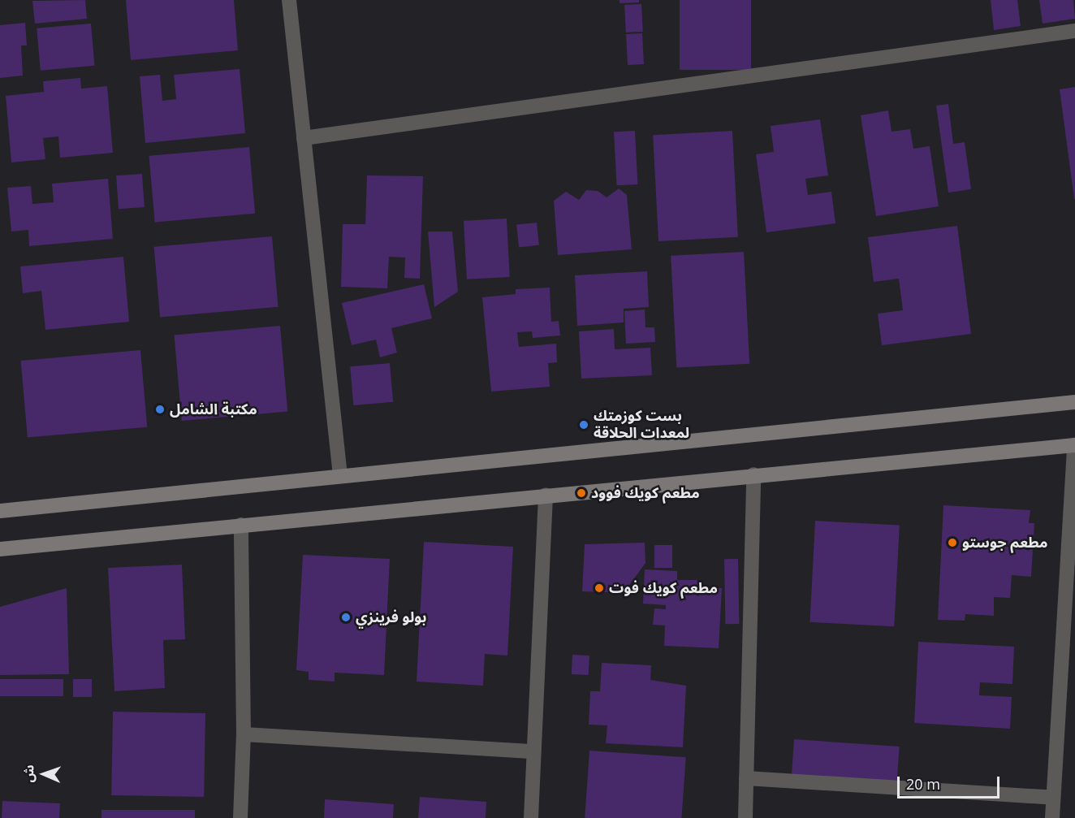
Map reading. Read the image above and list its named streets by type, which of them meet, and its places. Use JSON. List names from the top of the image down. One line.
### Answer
{"places":["مكتبة الشامل","بست كوزمتك لمعدات الحلاقة","مطعم كويك فوود","مطعم جوستو","مطعم كويك فوت","بولو فرينزي"],"scale_bar":"20 m","north":"left"}
